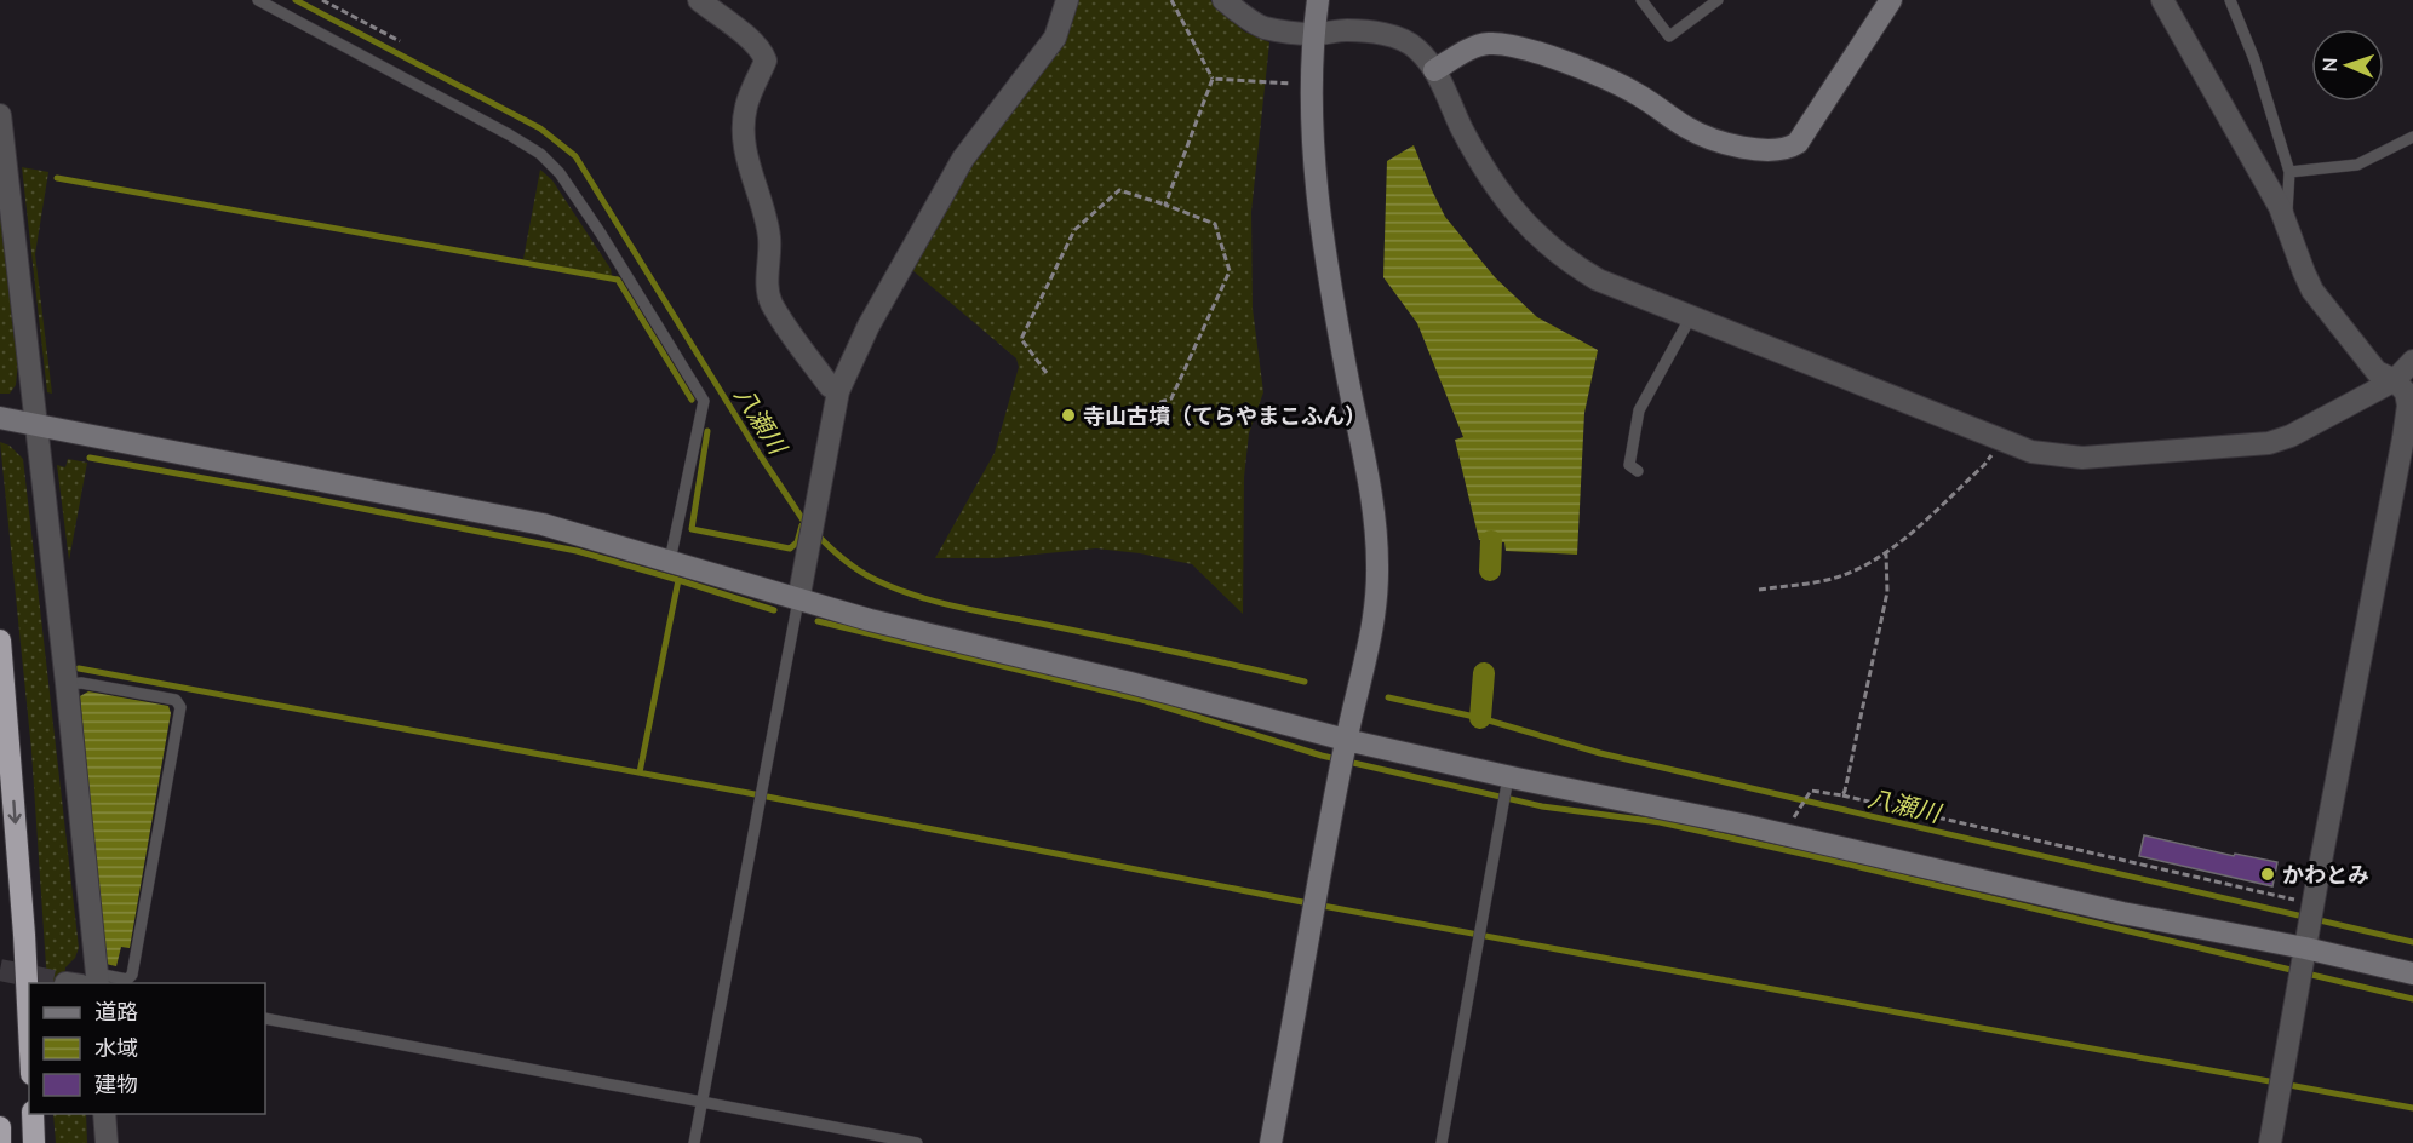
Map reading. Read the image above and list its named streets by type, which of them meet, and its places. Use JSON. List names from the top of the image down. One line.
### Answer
{"water":["八瀬川"],"places":["寺山古墳（てらやまこふん）","かわとみ"],"legend":["道路","水域","建物"],"north":"left"}
